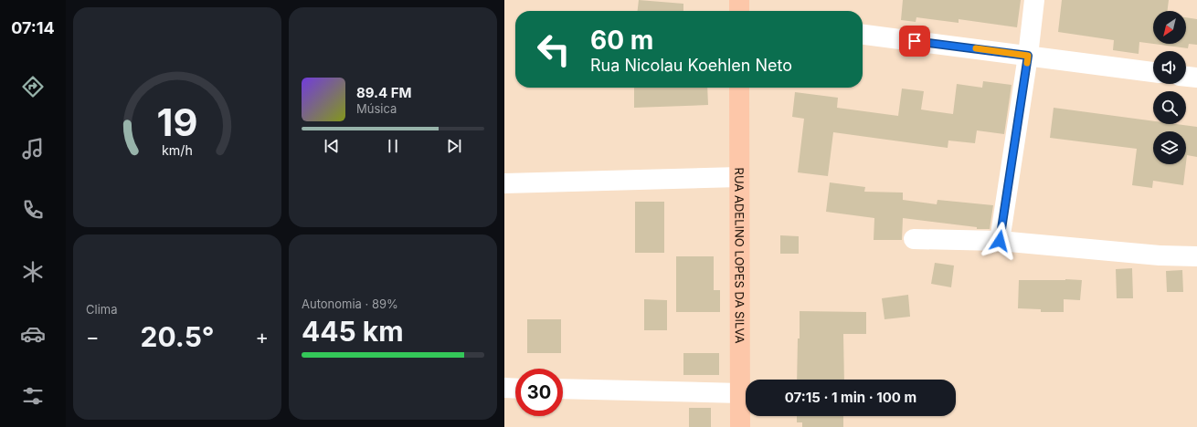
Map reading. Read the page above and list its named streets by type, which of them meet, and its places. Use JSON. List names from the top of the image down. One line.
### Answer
{"streets":{"main road":["RUA ADELINO LOPES DA SILVA"]},"north":"bottom left","page":{"tabs":"07:14","turn":["60 m","Rua Nicolau Koehlen Neto"],"song":["89.4 FM","Música"],"tile":["Clima",["Autonomia · 89%","445 km"]],"heat":["−","20.5°","+"],"limit":"30","trip":"07:15 · 1 min · 100 m","gauge":["19","km/h"]}}
